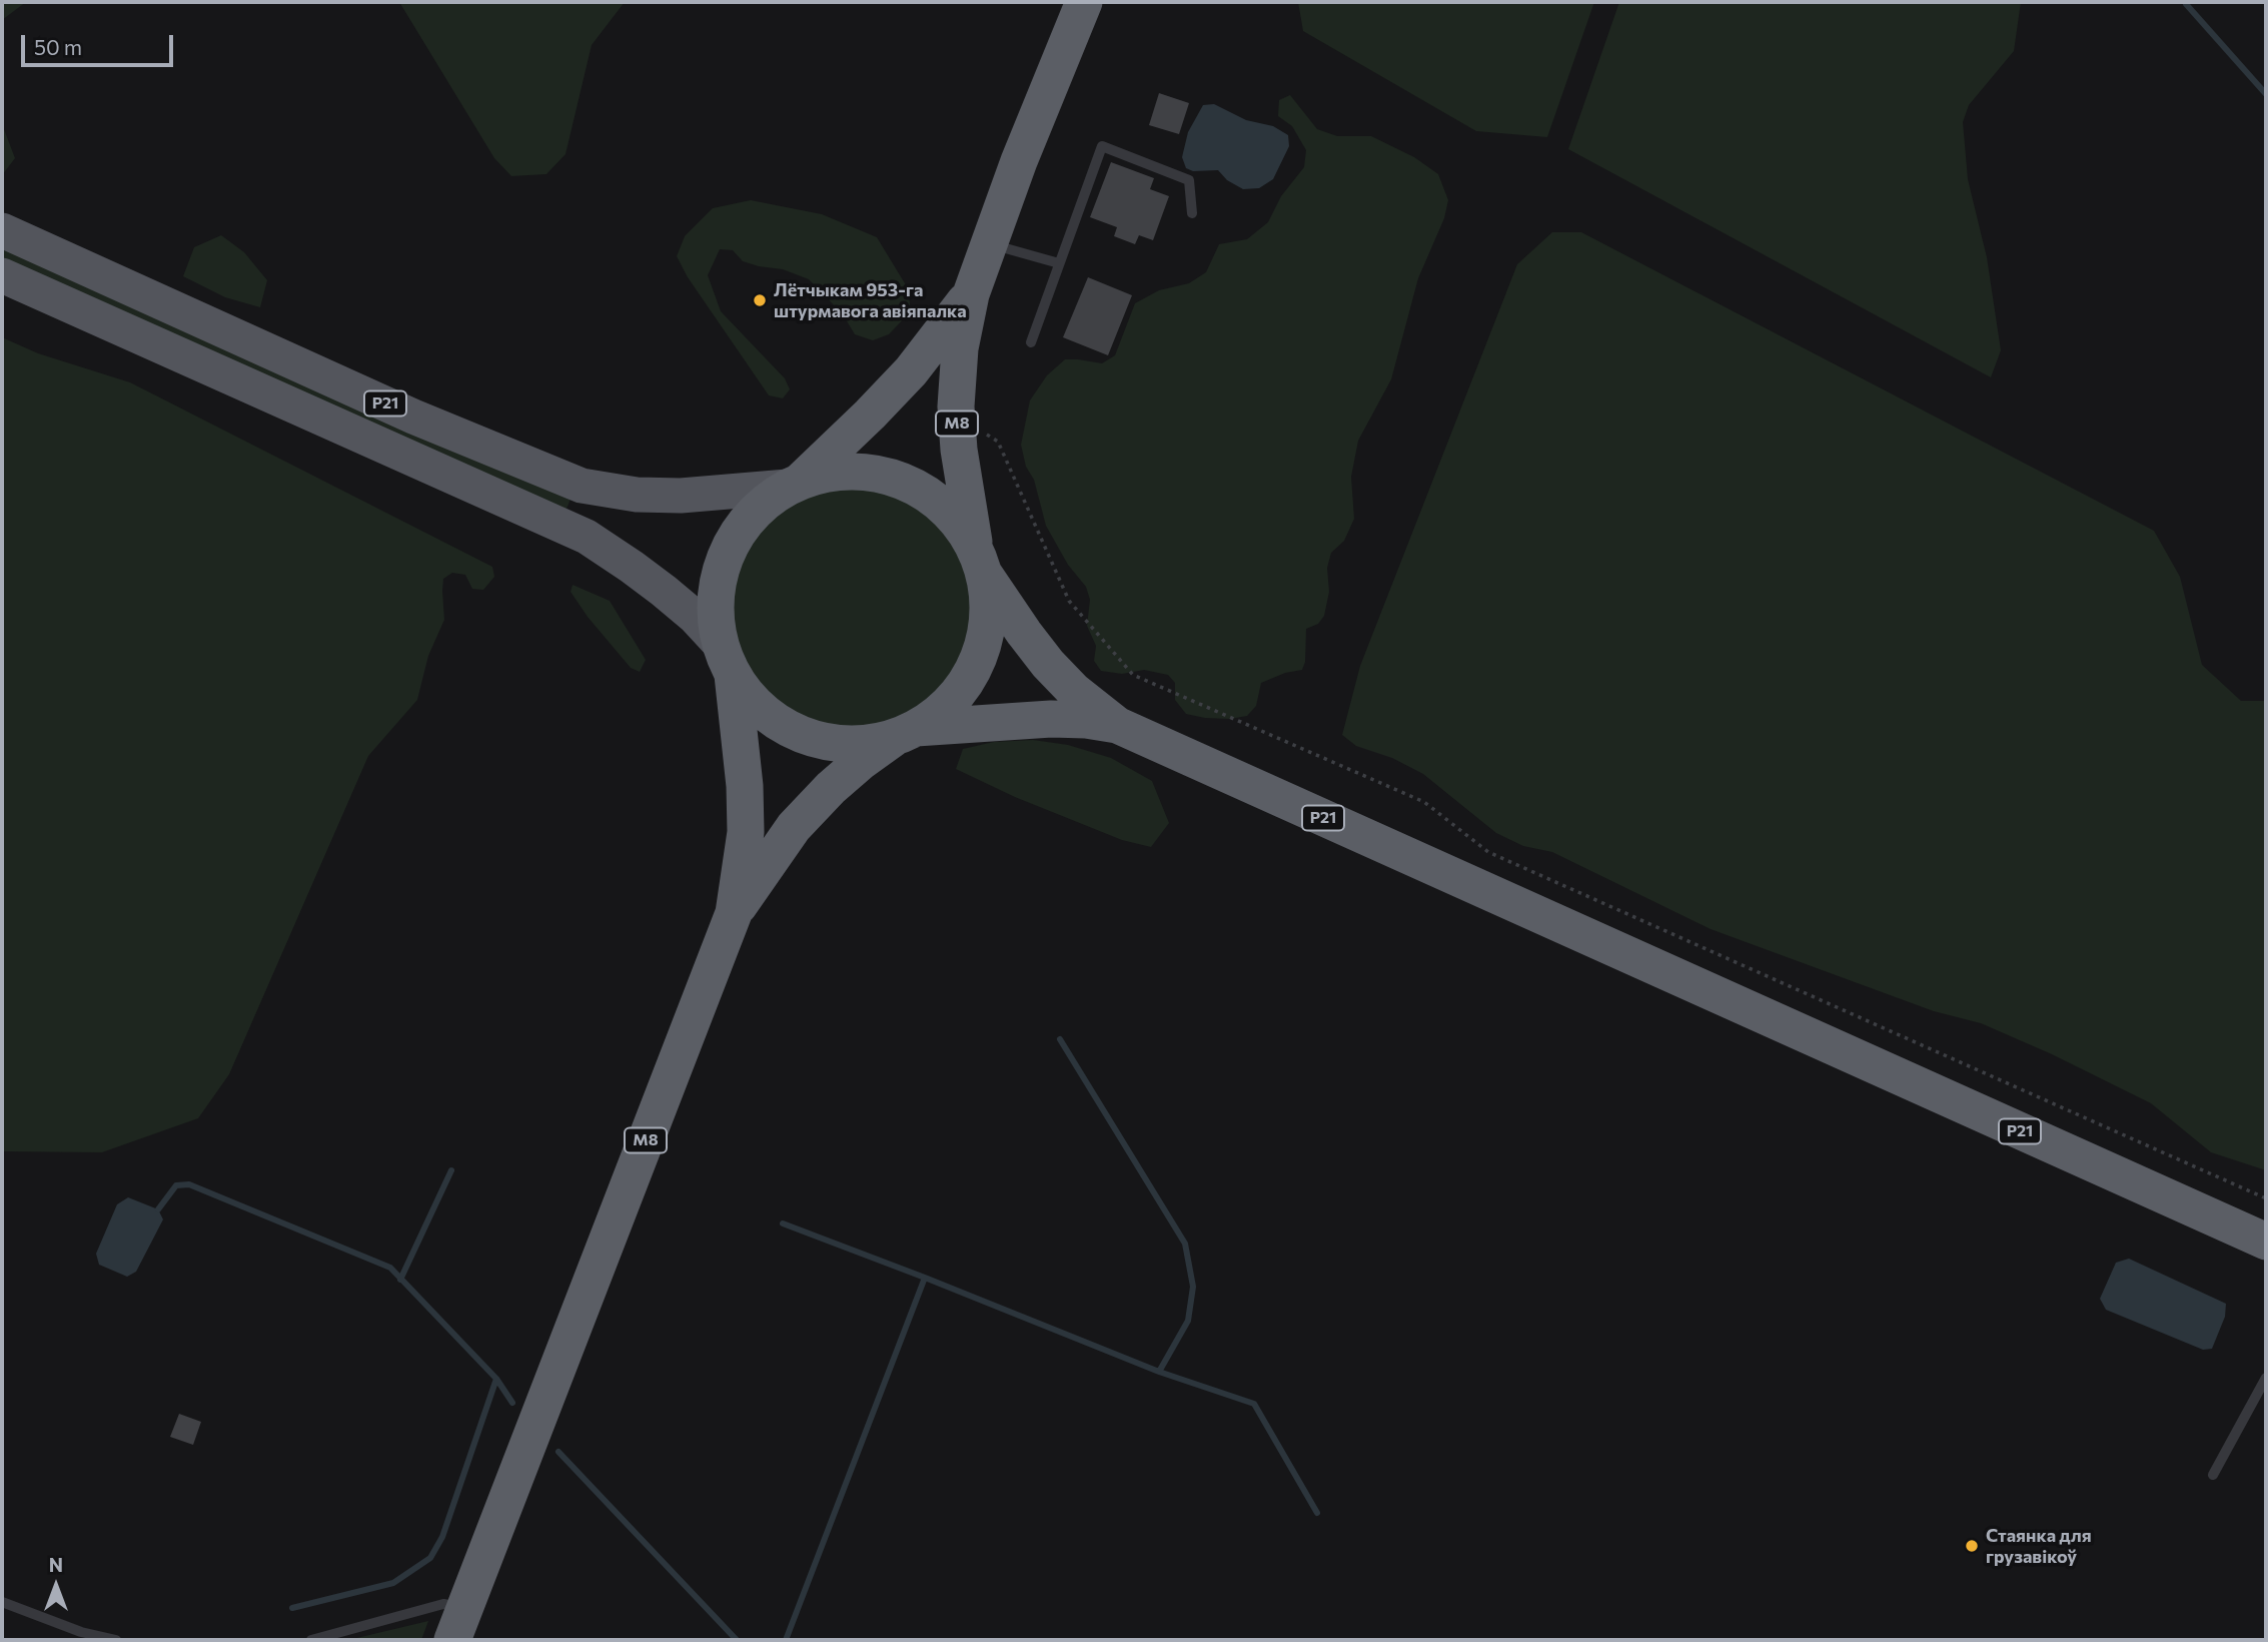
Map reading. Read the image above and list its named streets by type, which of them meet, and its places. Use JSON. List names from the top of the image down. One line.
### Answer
{"streets":{"highway":["Р21","М8"]},"crossings":[["Р21","М8"]],"places":["Лётчыкам 953-га штурмавога авіяпалка","Стаянка для грузавікоў"],"scale_bar":"50 m","north":"top"}
